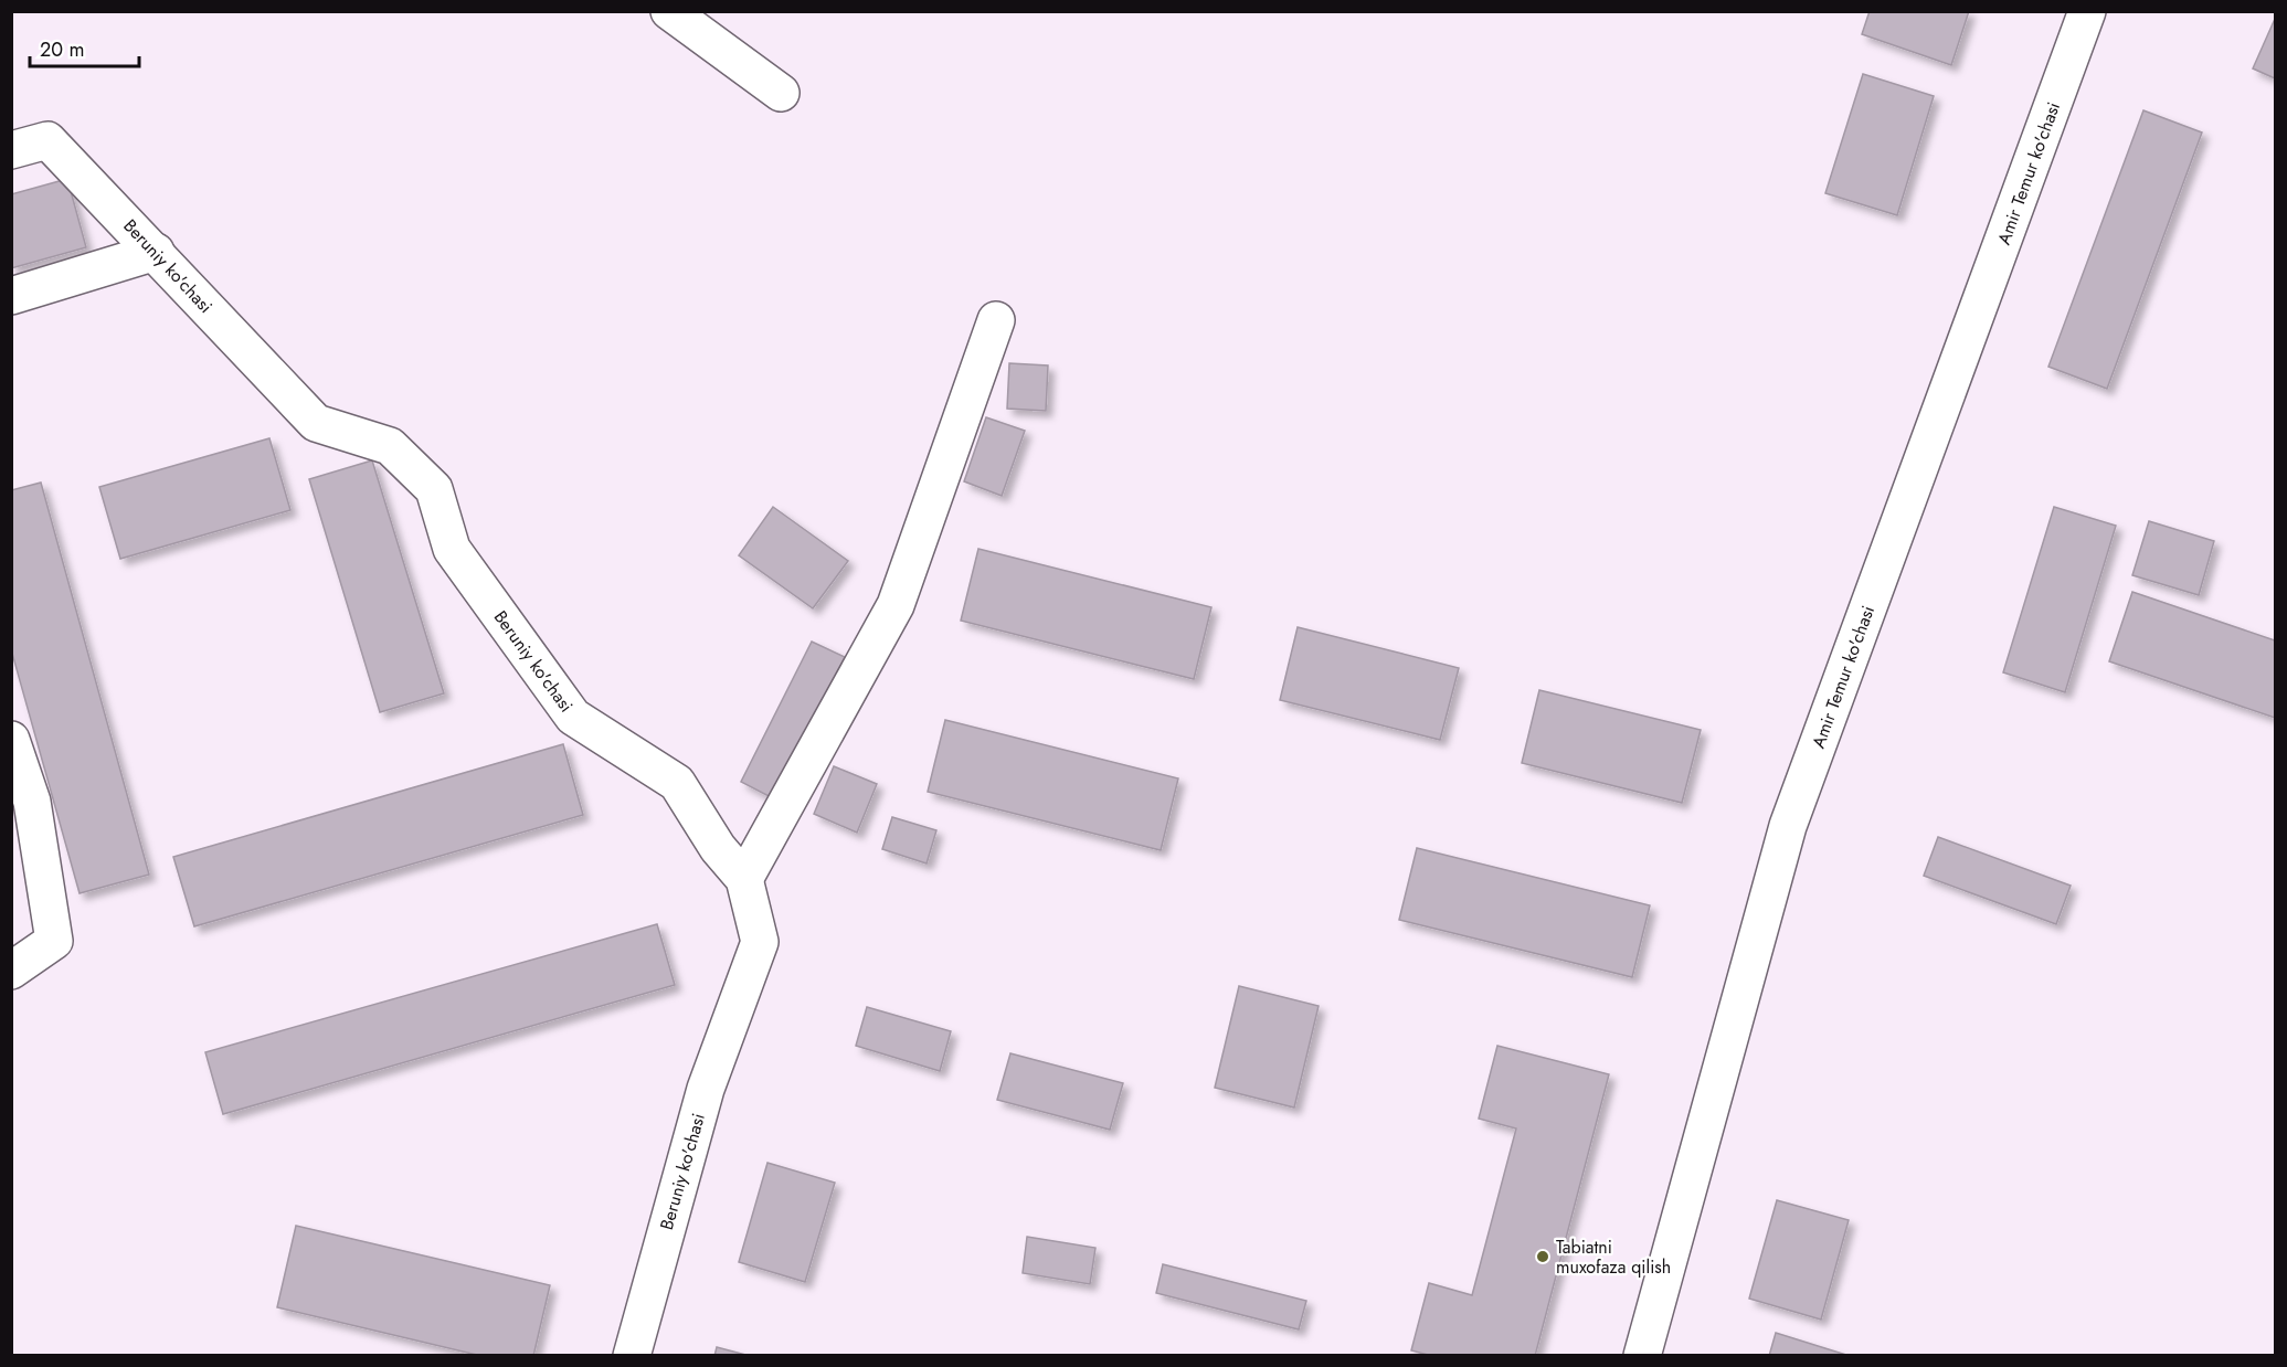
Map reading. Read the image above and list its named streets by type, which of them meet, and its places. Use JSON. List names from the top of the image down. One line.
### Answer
{"streets":{"street":["Amir Temur ko'chasi","Beruniy ko'chasi"]},"places":["Tabiatni muxofaza qilish"],"scale_bar":"20 m"}
